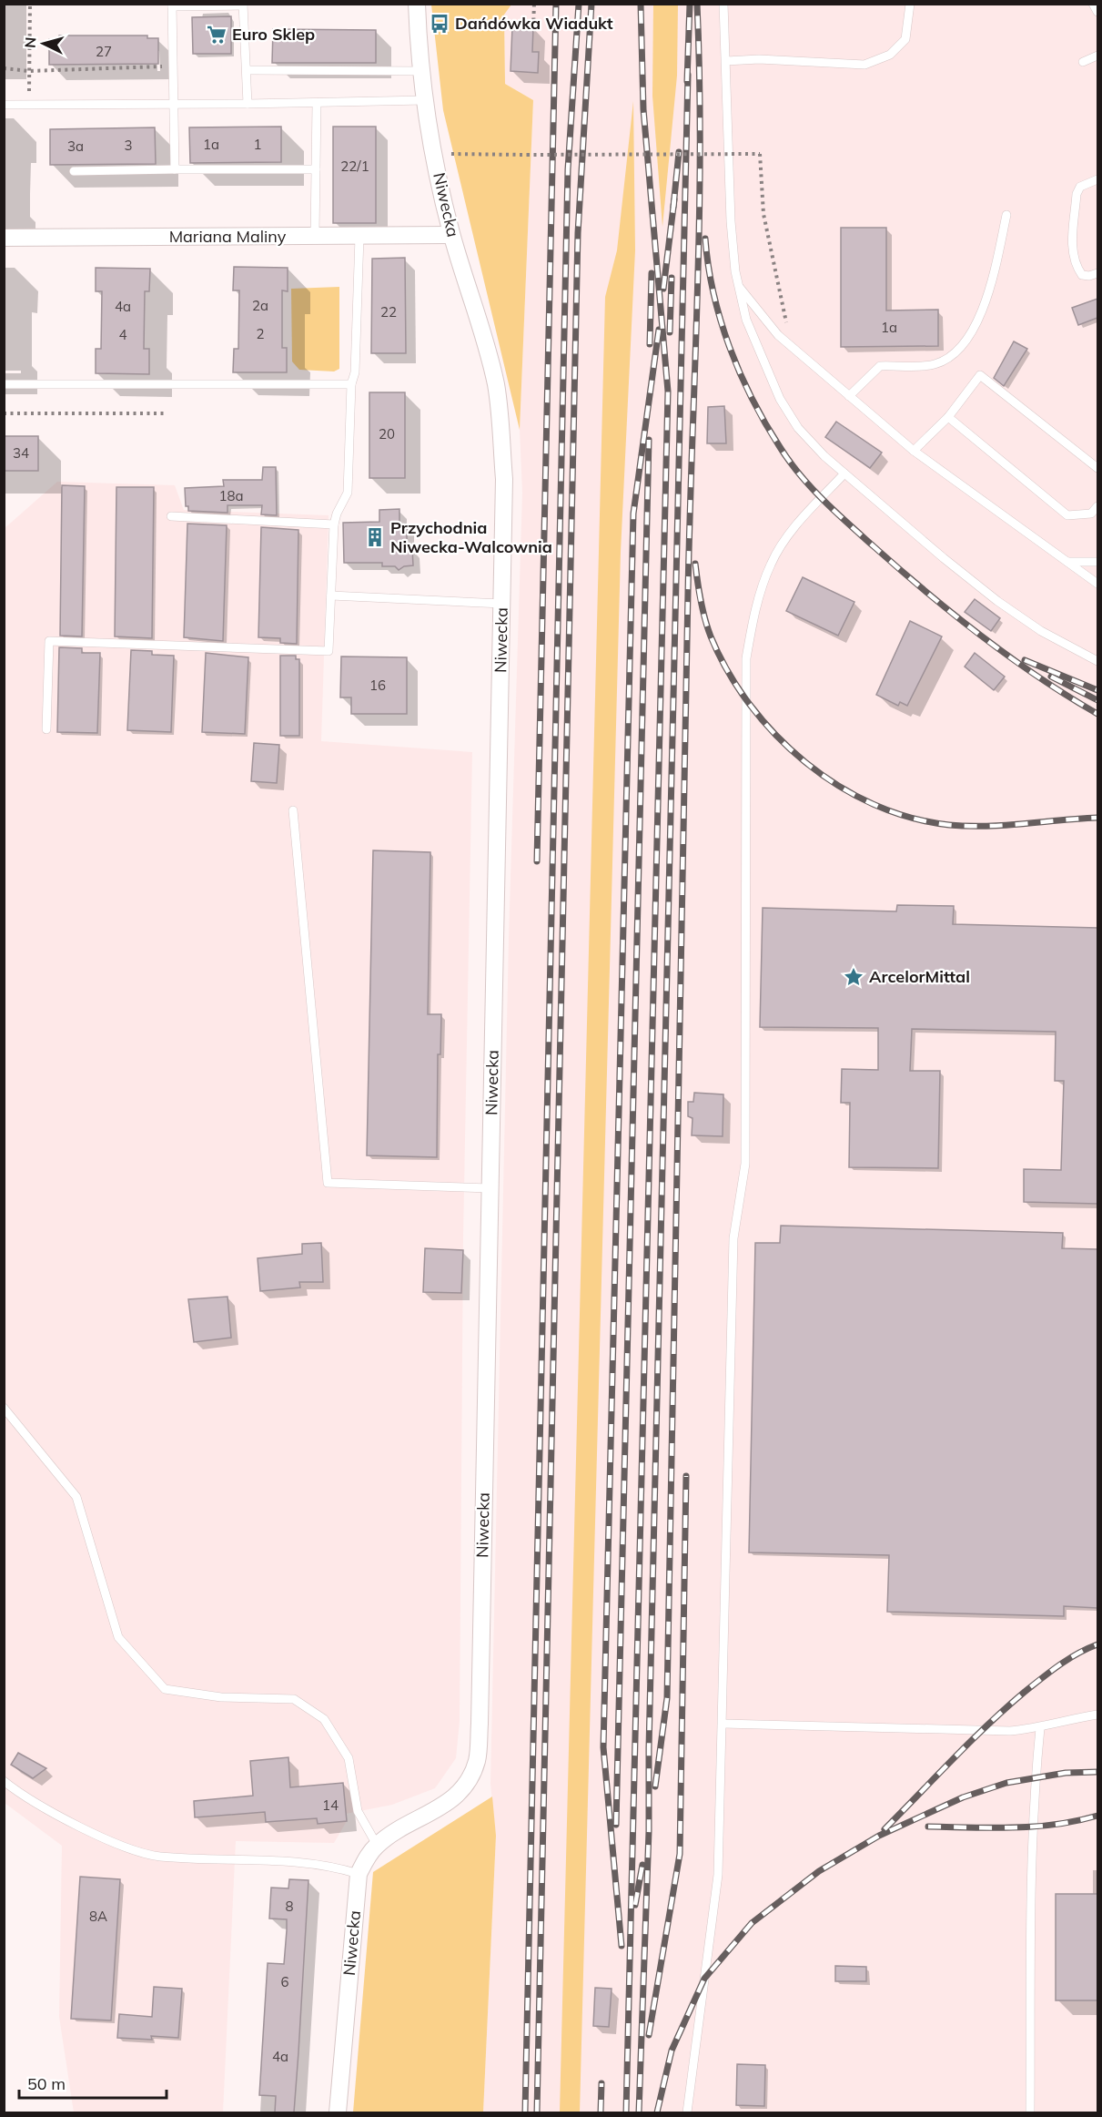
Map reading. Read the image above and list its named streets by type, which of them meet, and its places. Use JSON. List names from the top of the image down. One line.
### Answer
{"streets":{"street":["Niwecka","Mariana Maliny"]},"crossings":[["Niwecka","Mariana Maliny"]],"places":{"bus stop":["Dańdówka Wiadukt"],"supermarket":["Euro Sklep"],"building":["Przychodnia Niwecka-Walcownia"],"place":["ArcelorMittal"]},"house_numbers":["27","1a","1","3","3a","22/1","2a","4a","22","1a","2","4","20","34","18a","16","14","8","8A","6","4a"],"scale_bar":"50 m","north":"left"}
